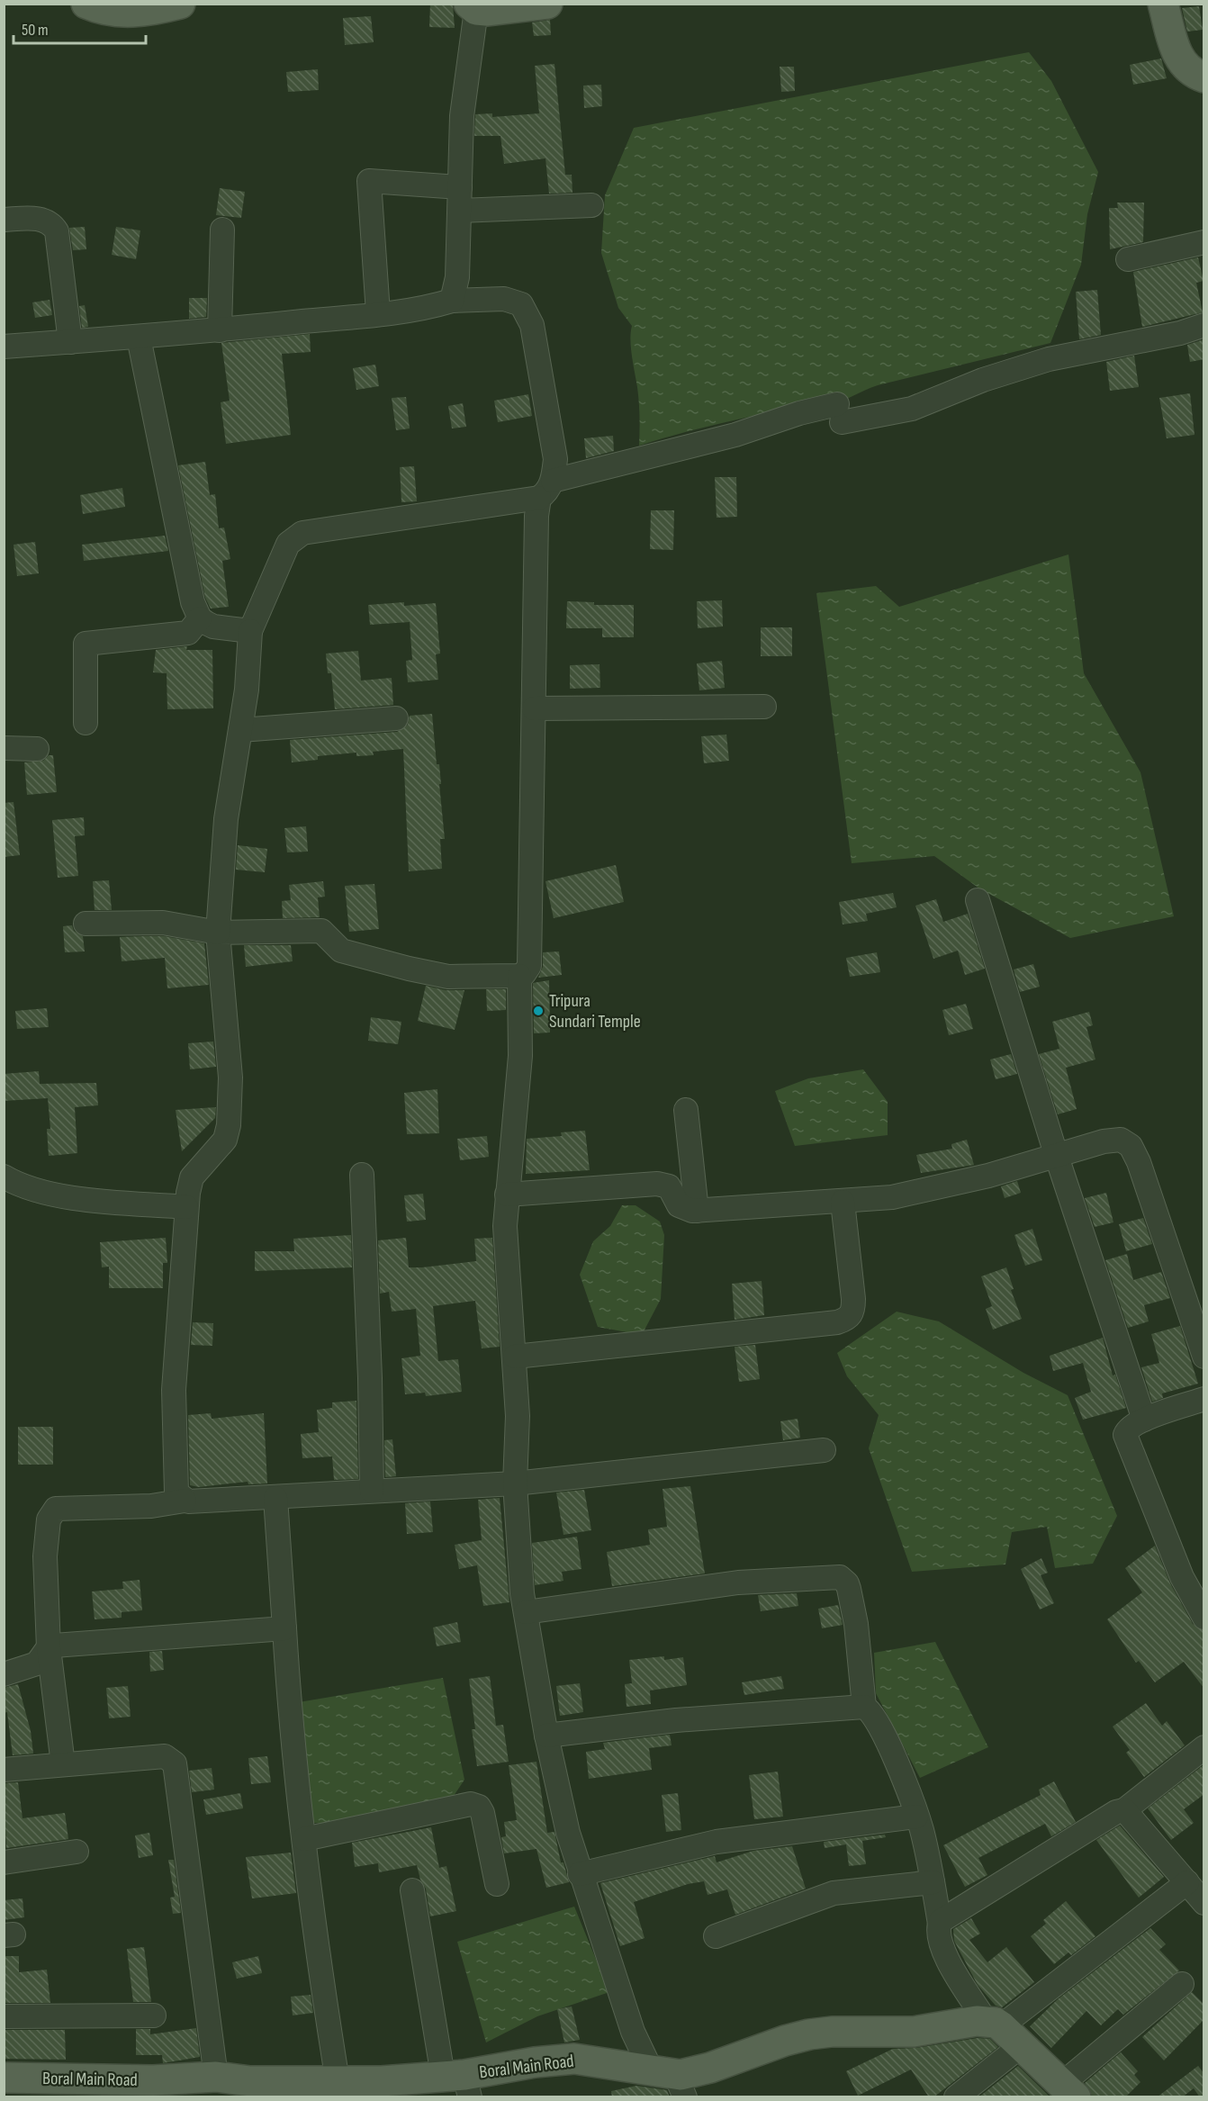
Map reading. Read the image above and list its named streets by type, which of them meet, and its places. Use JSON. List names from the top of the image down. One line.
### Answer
{"streets":{"main road":["Boral Main Road"]},"places":["Tripura Sundari Temple"],"scale_bar":"50 m"}
